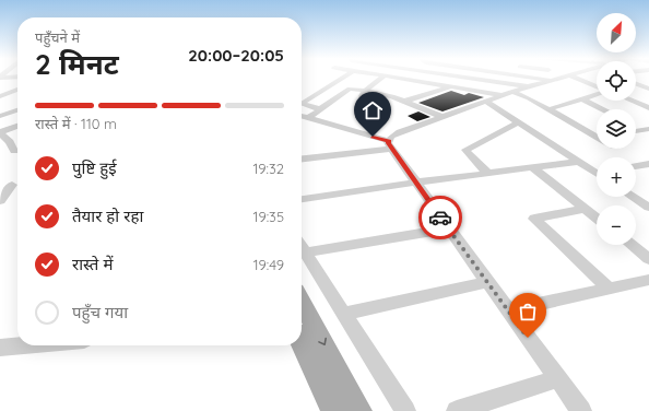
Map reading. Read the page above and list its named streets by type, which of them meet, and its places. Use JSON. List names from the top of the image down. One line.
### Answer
{"north":"top right","page":{"map_buttons":["+","−"],"heading":["2 मिनट","पहुँचने में","20:00–20:05"],"bar":"रास्ते में · 110 m","list":[["पुष्टि हुई","19:32"],["तैयार हो रहा","19:35"],["रास्ते में","19:49"],"पहुँच गया"]}}
